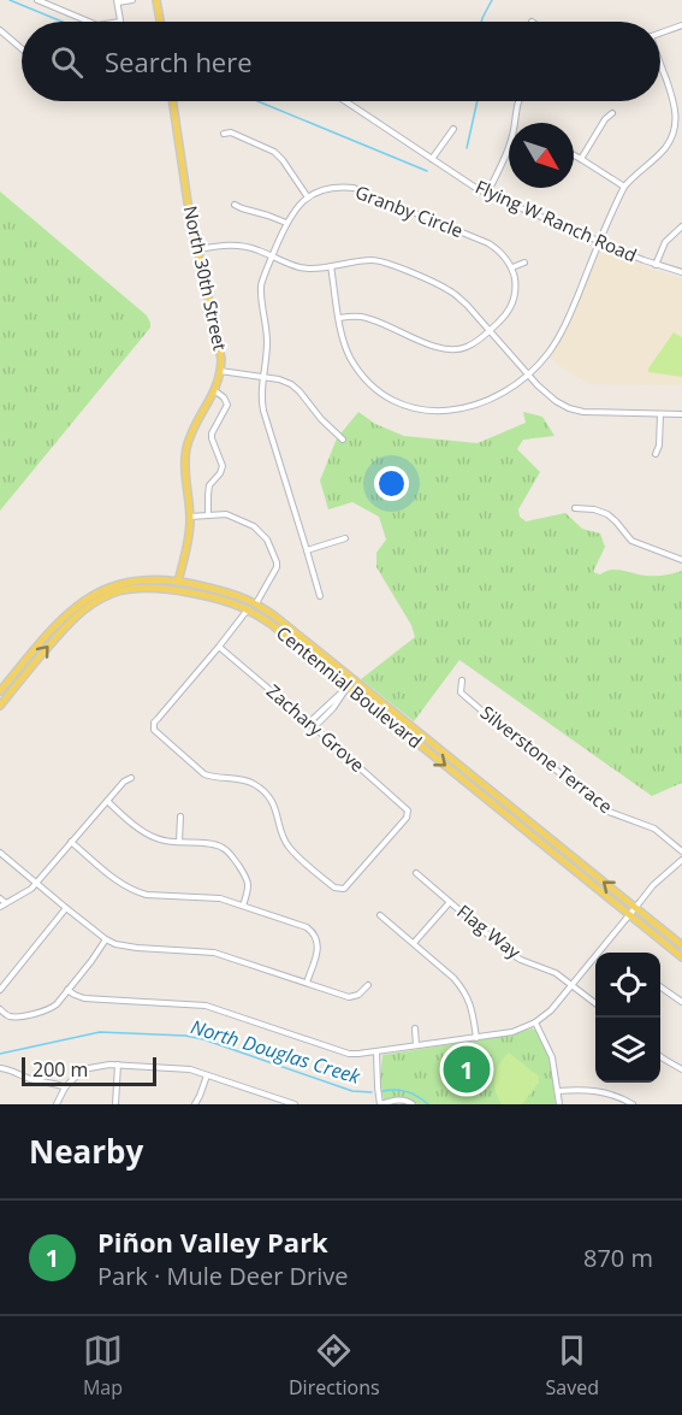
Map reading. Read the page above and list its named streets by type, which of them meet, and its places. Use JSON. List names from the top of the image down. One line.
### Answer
{"streets":{"main road":["North 30th Street","Centennial Boulevard"],"street":["Granby Circle","Flying W Ranch Road","Zachary Grove","Silverstone Terrace","Flag Way"]},"crossings":[["North 30th Street","Centennial Boulevard"]],"water":["North Douglas Creek"],"scale_bar":"200 m","north":"bottom right","page":{"search":"Search here","pins":"1","scale":"200 m","heading":"Nearby","list":[{"mark":"1","name":"Piñon Valley Park","note":"Park · Mule Deer Drive","value":"870 m"}],"nav":["Map","Directions","Saved"]}}
